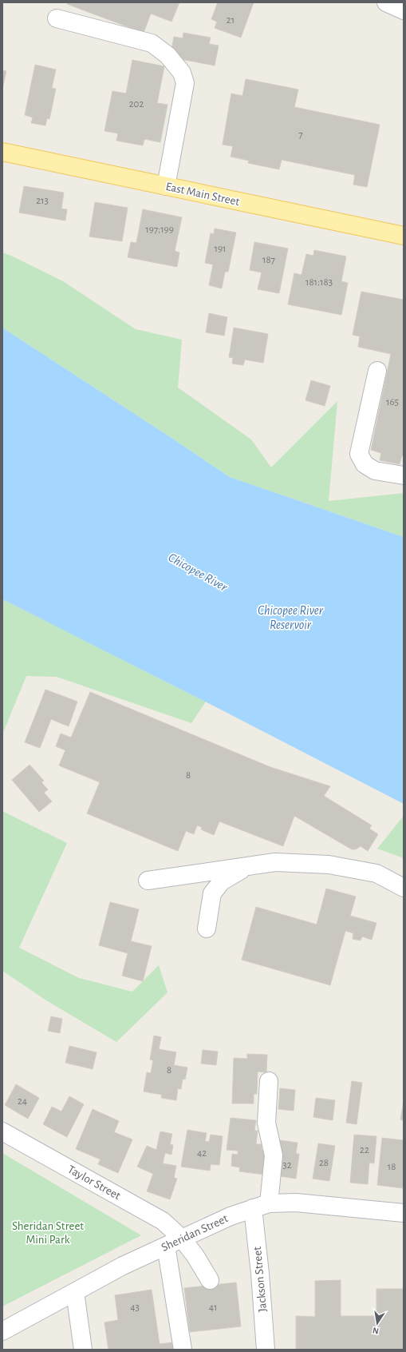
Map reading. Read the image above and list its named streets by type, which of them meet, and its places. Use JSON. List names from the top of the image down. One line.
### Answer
{"streets":{"main road":["East Main Street"],"street":["Taylor Street","Sheridan Street","Jackson Street"]},"crossings":[["Taylor Street","Sheridan Street"],["Sheridan Street","Jackson Street"]],"water":["Chicopee River","Chicopee River Reservoir"],"parks":["Sheridan Street Mini Park"],"house_numbers":["21","202","7","213","197;199","191","187","181;183","165","8","8","24","22","42","28","32","18","43","41"],"north":"bottom"}
